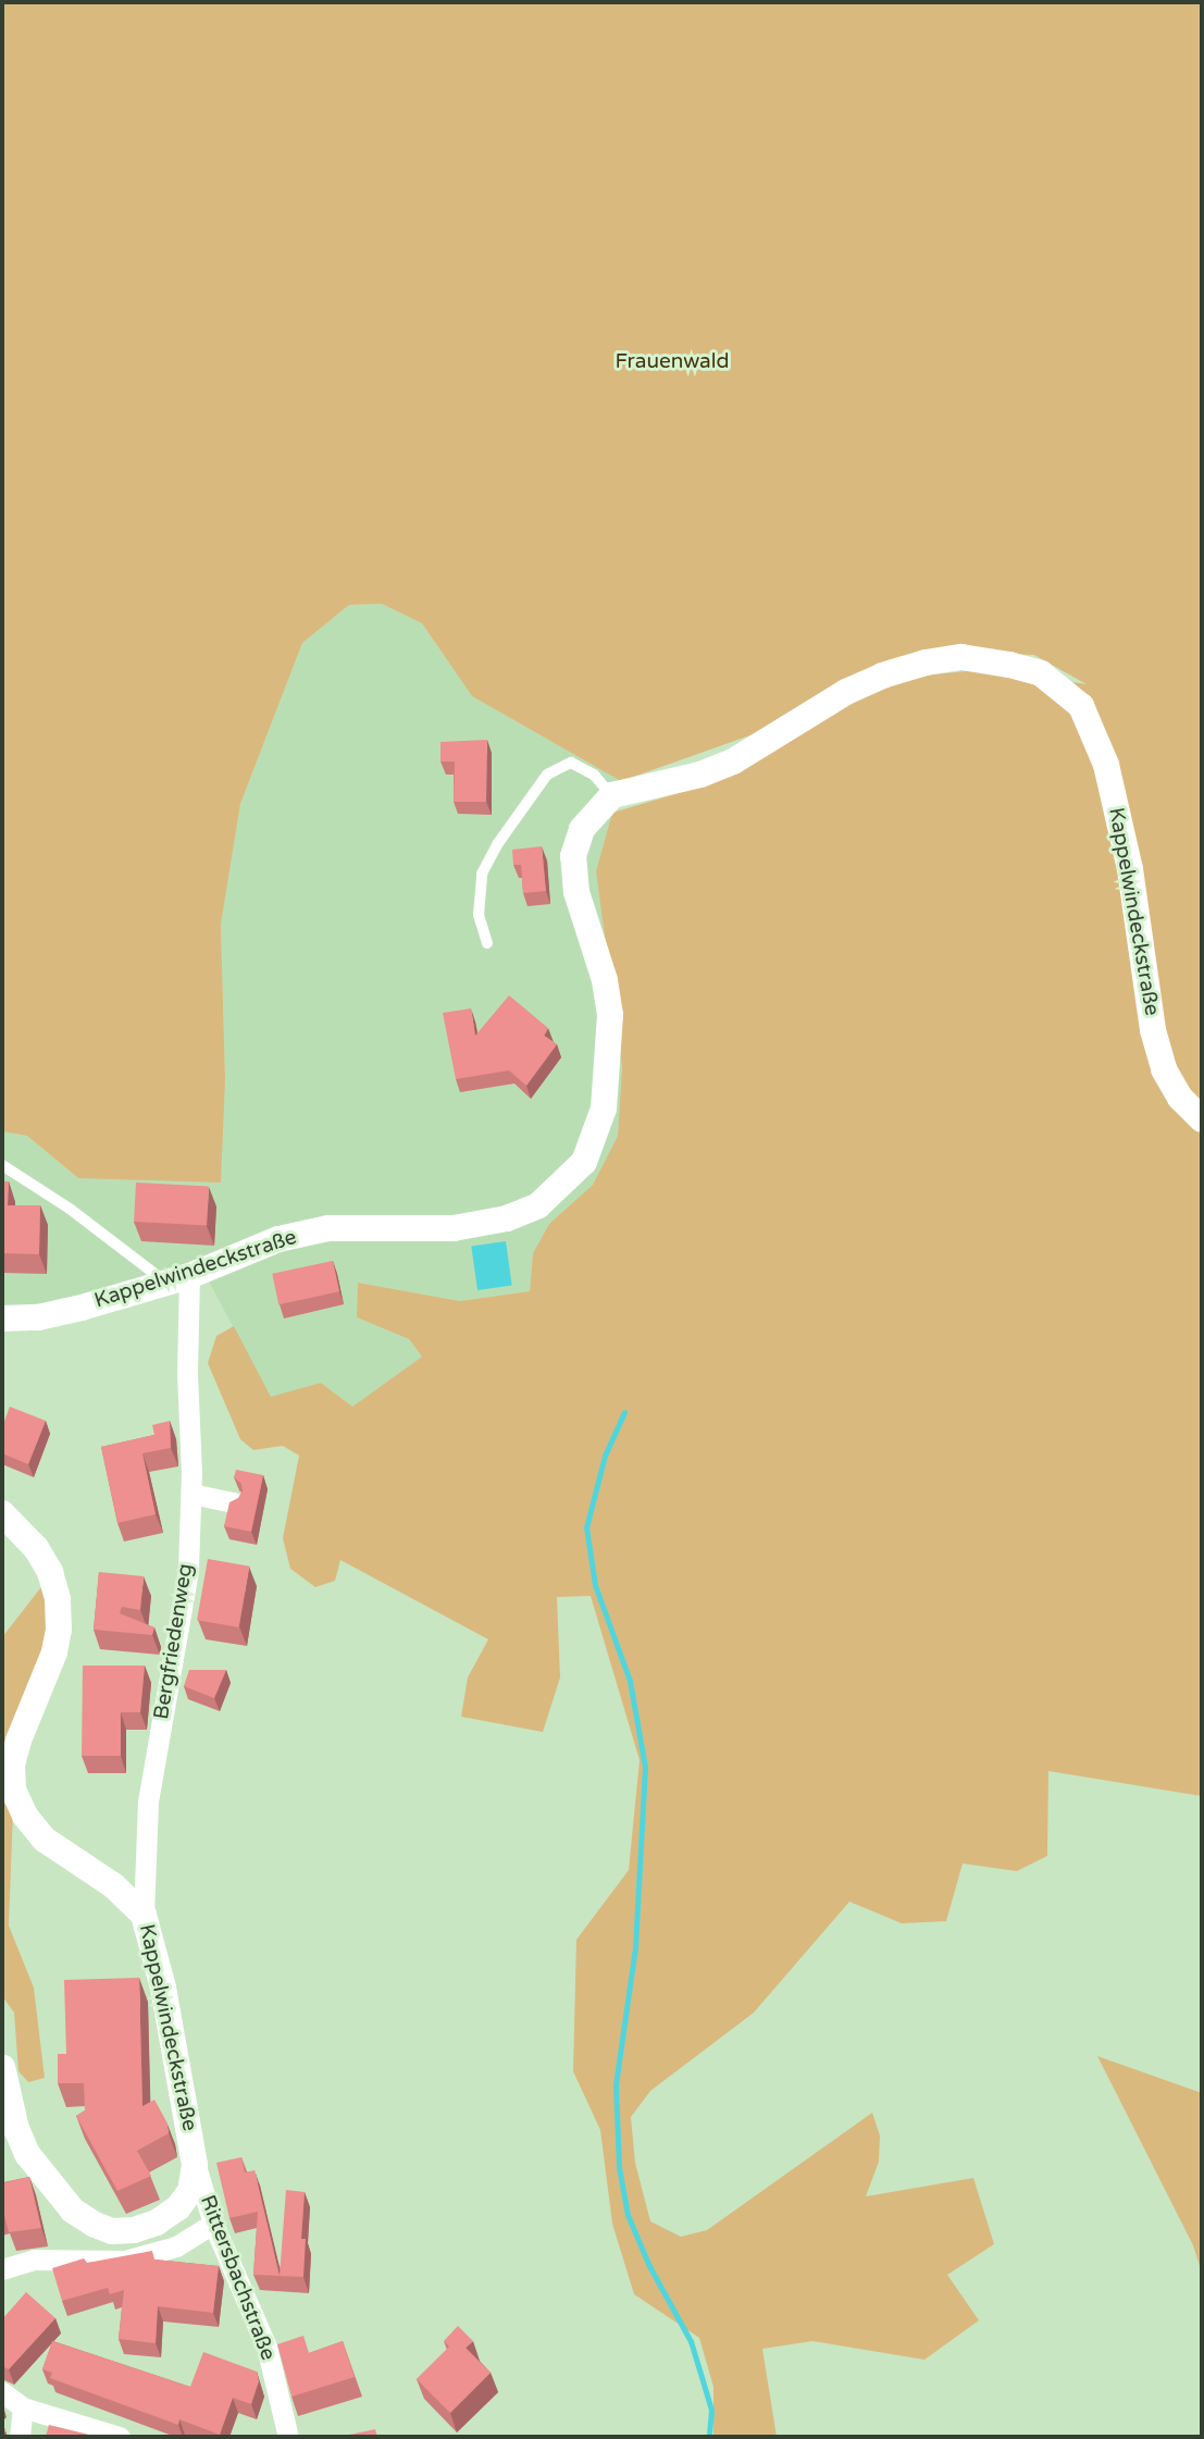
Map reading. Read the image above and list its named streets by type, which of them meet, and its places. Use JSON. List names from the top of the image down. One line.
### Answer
{"streets":{"street":["Kappelwindeckstraße","Bergfriedenweg","Rittersbachstraße"]},"crossings":[["Kappelwindeckstraße","Bergfriedenweg"],["Kappelwindeckstraße","Rittersbachstraße"]],"parks":["Frauenwald"]}
